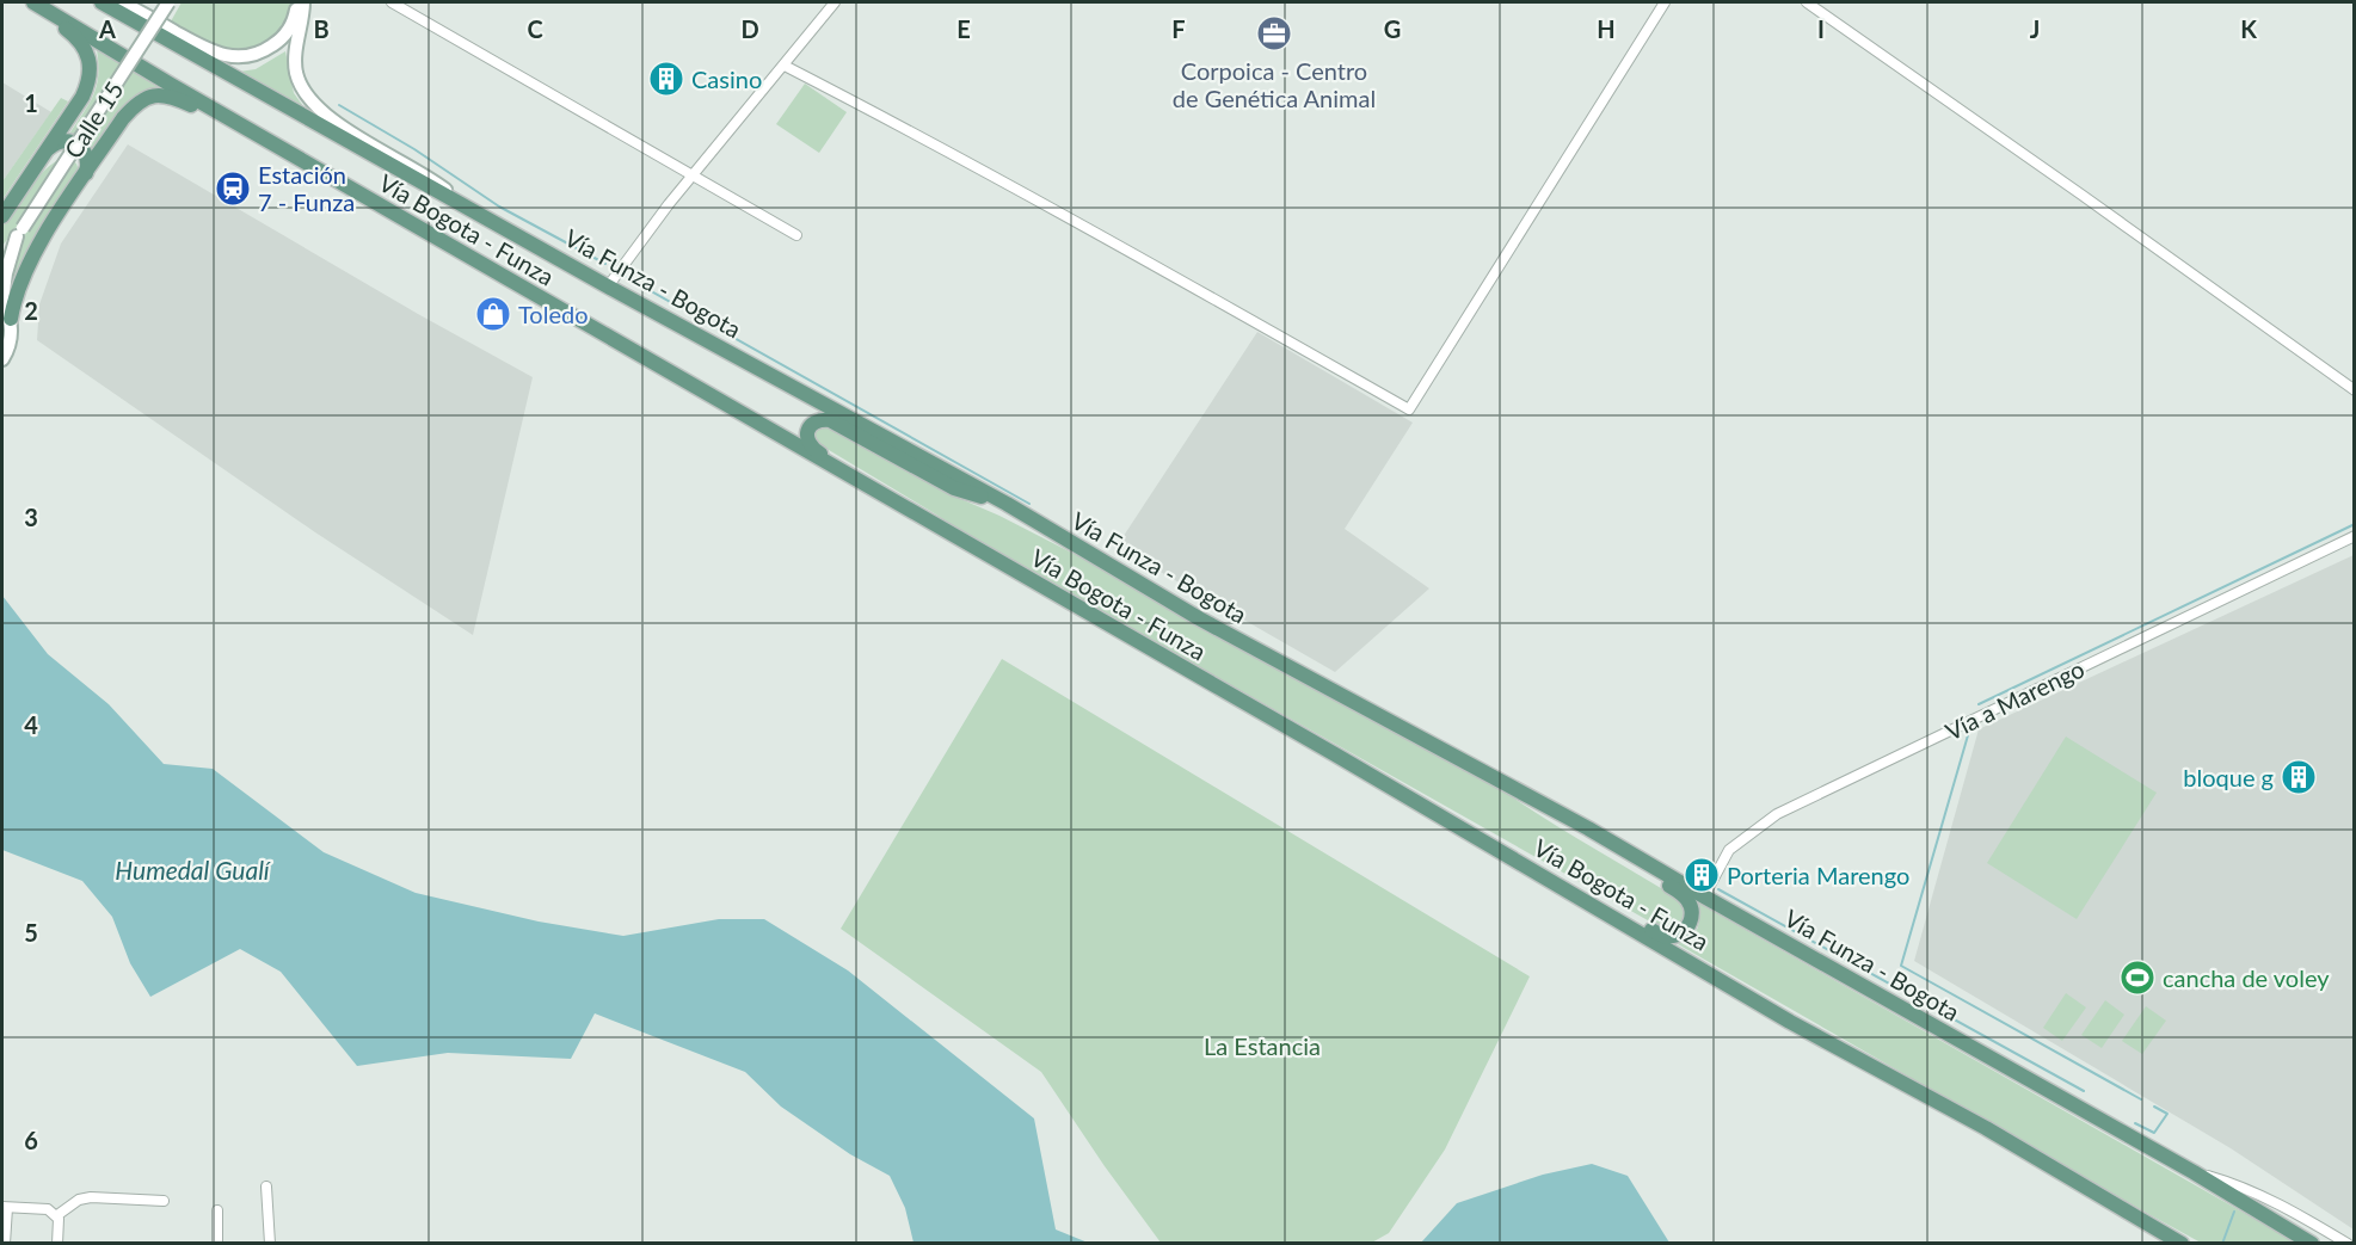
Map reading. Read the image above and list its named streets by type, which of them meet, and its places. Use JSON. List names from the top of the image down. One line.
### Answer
{"streets":{"main road":["Vía Bogota - Funza","Vía Funza - Bogota"],"street":["Calle 15","Vía a Marengo"]},"crossings":[["Vía Funza - Bogota","Vía a Marengo"]],"water":["Humedal Gualí"],"parks":["La Estancia"],"places":{"office":["Corpoica - Centro de Genética Animal"],"building":["Casino","bloque g","Porteria Marengo"],"station":["Estación 7 - Funza"],"shop":["Toledo"],"sports":["cancha de voley"]},"grid":{"columns":["A","B","C","D","E","F","G","H","I","J","K"],"rows":["1","2","3","4","5","6"]}}
